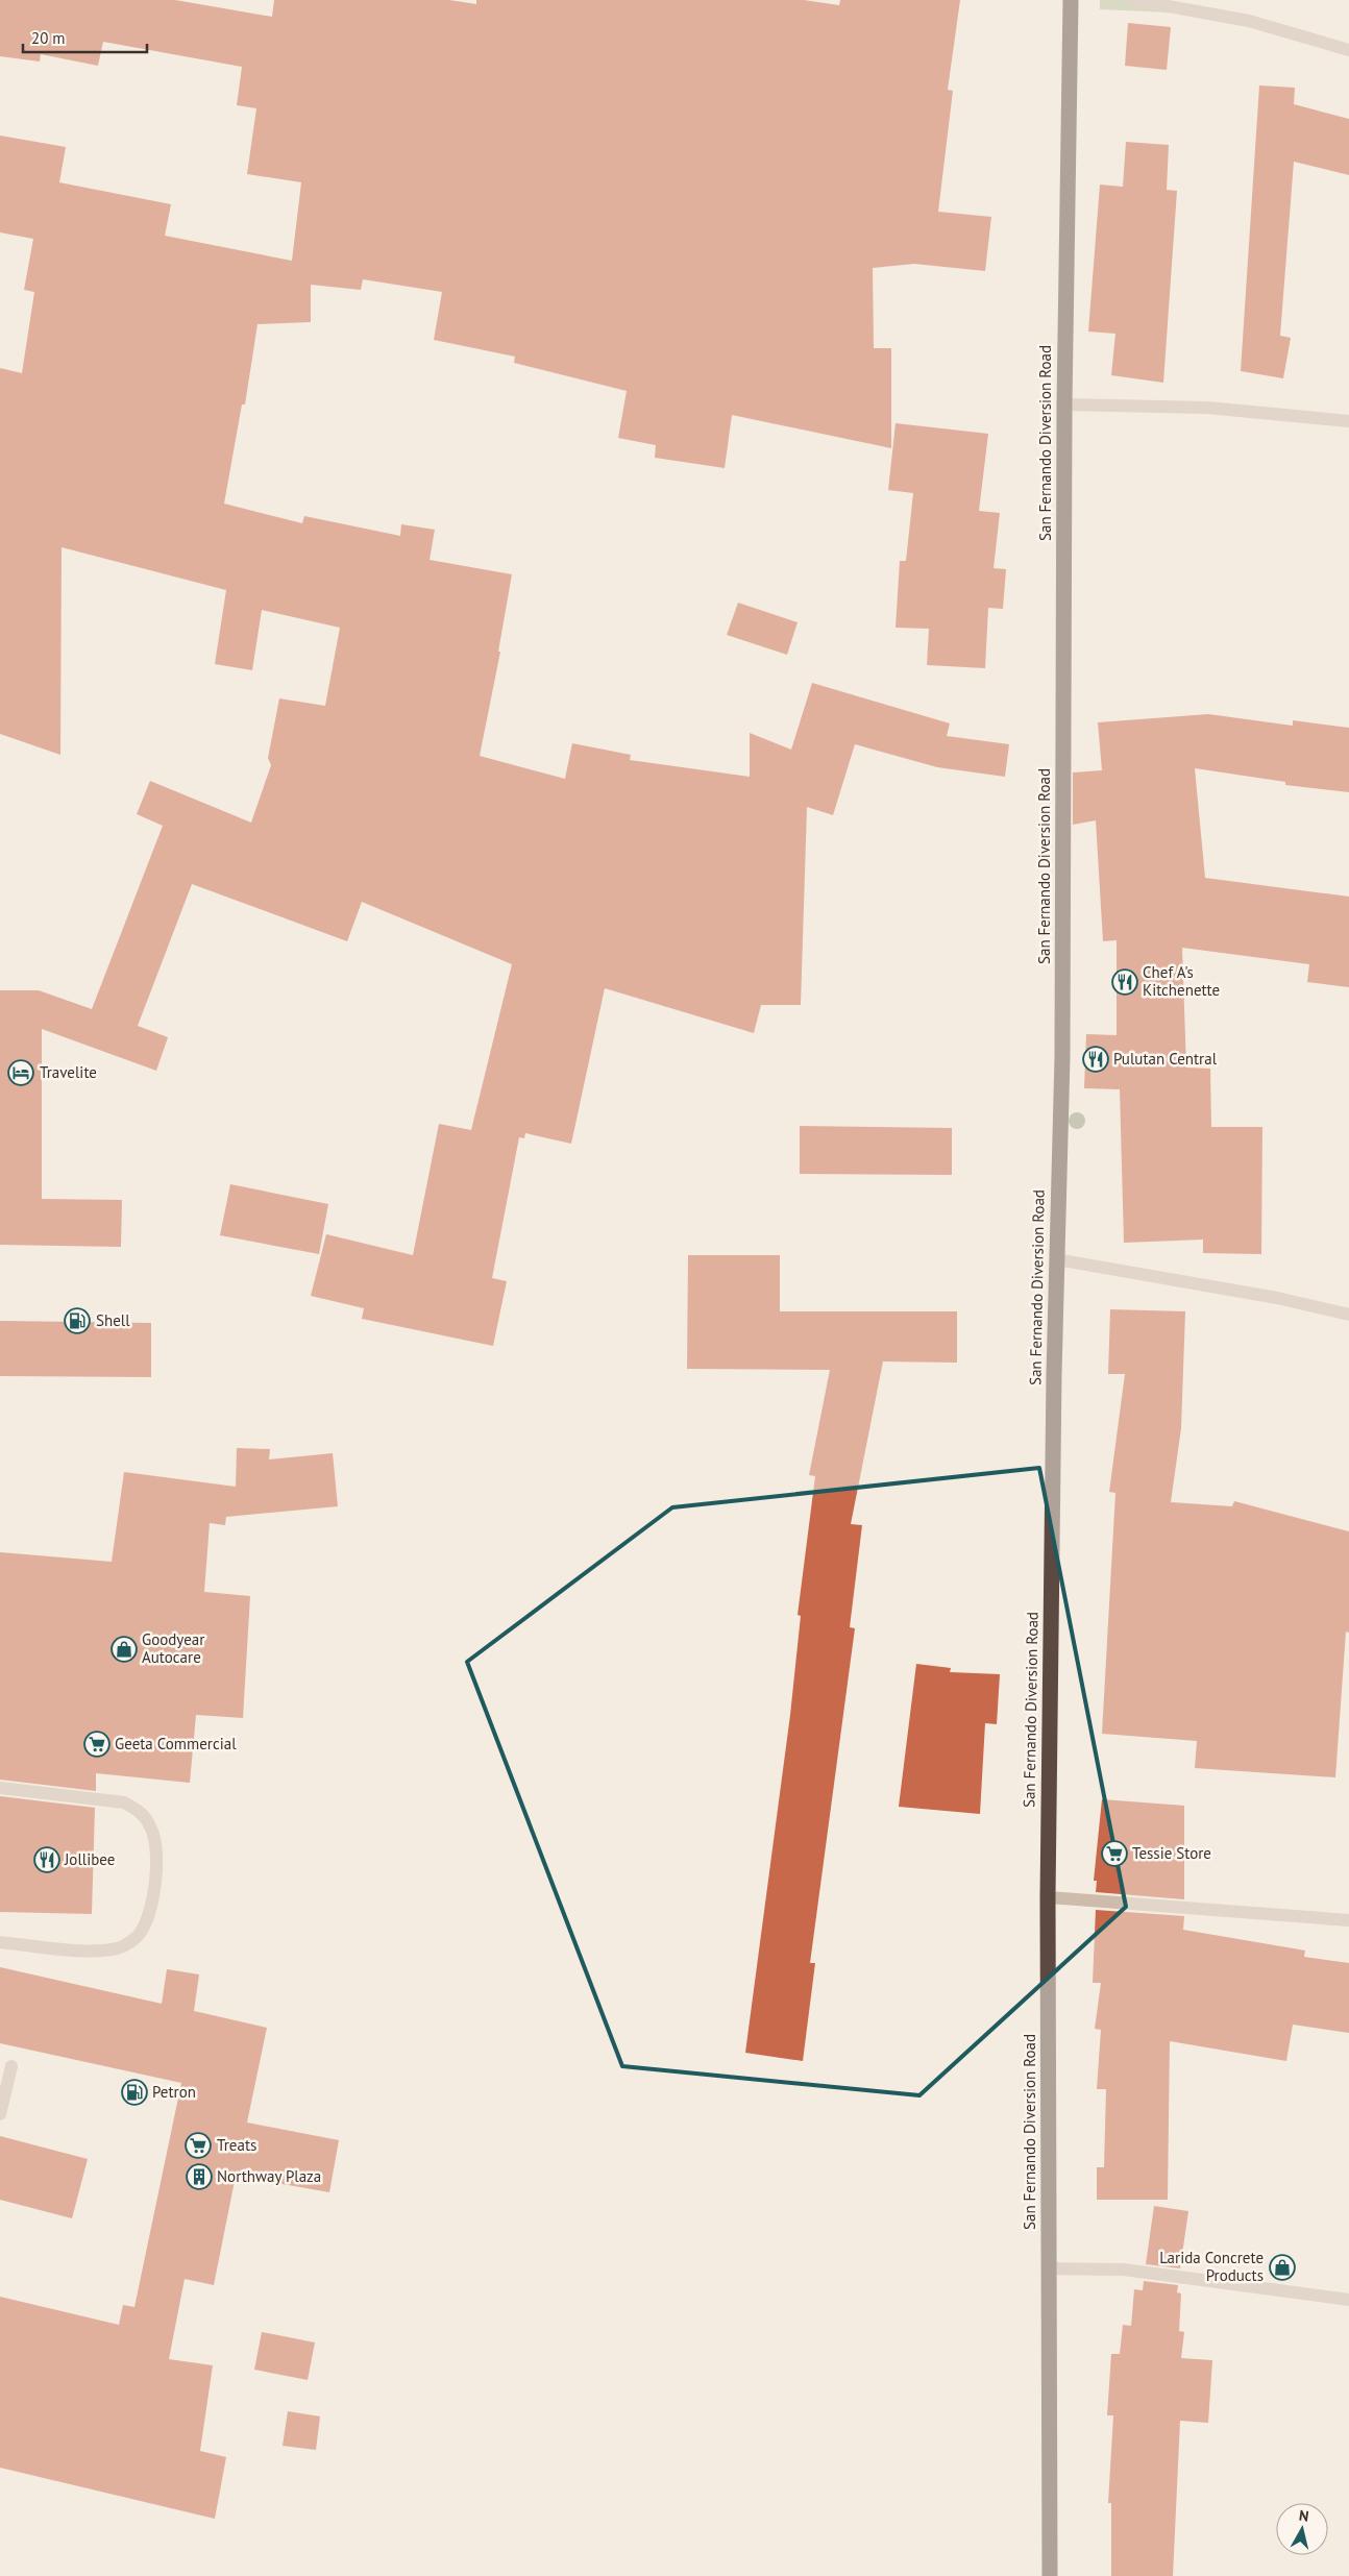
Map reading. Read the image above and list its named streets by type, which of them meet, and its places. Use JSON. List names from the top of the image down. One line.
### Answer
{"streets":{"highway":["San Fernando Diversion Road"]},"places":{"restaurant":["Chef A's Kitchenette","Pulutan Central","Jollibee"],"hotel":["Travelite"],"fuel station":["Shell","Petron"],"shop":["Goodyear Autocare","Larida Concrete Products"],"supermarket":["Geeta Commercial","Tessie Store","Treats"],"building":["Northway Plaza"]},"scale_bar":"20 m","north":"top"}
